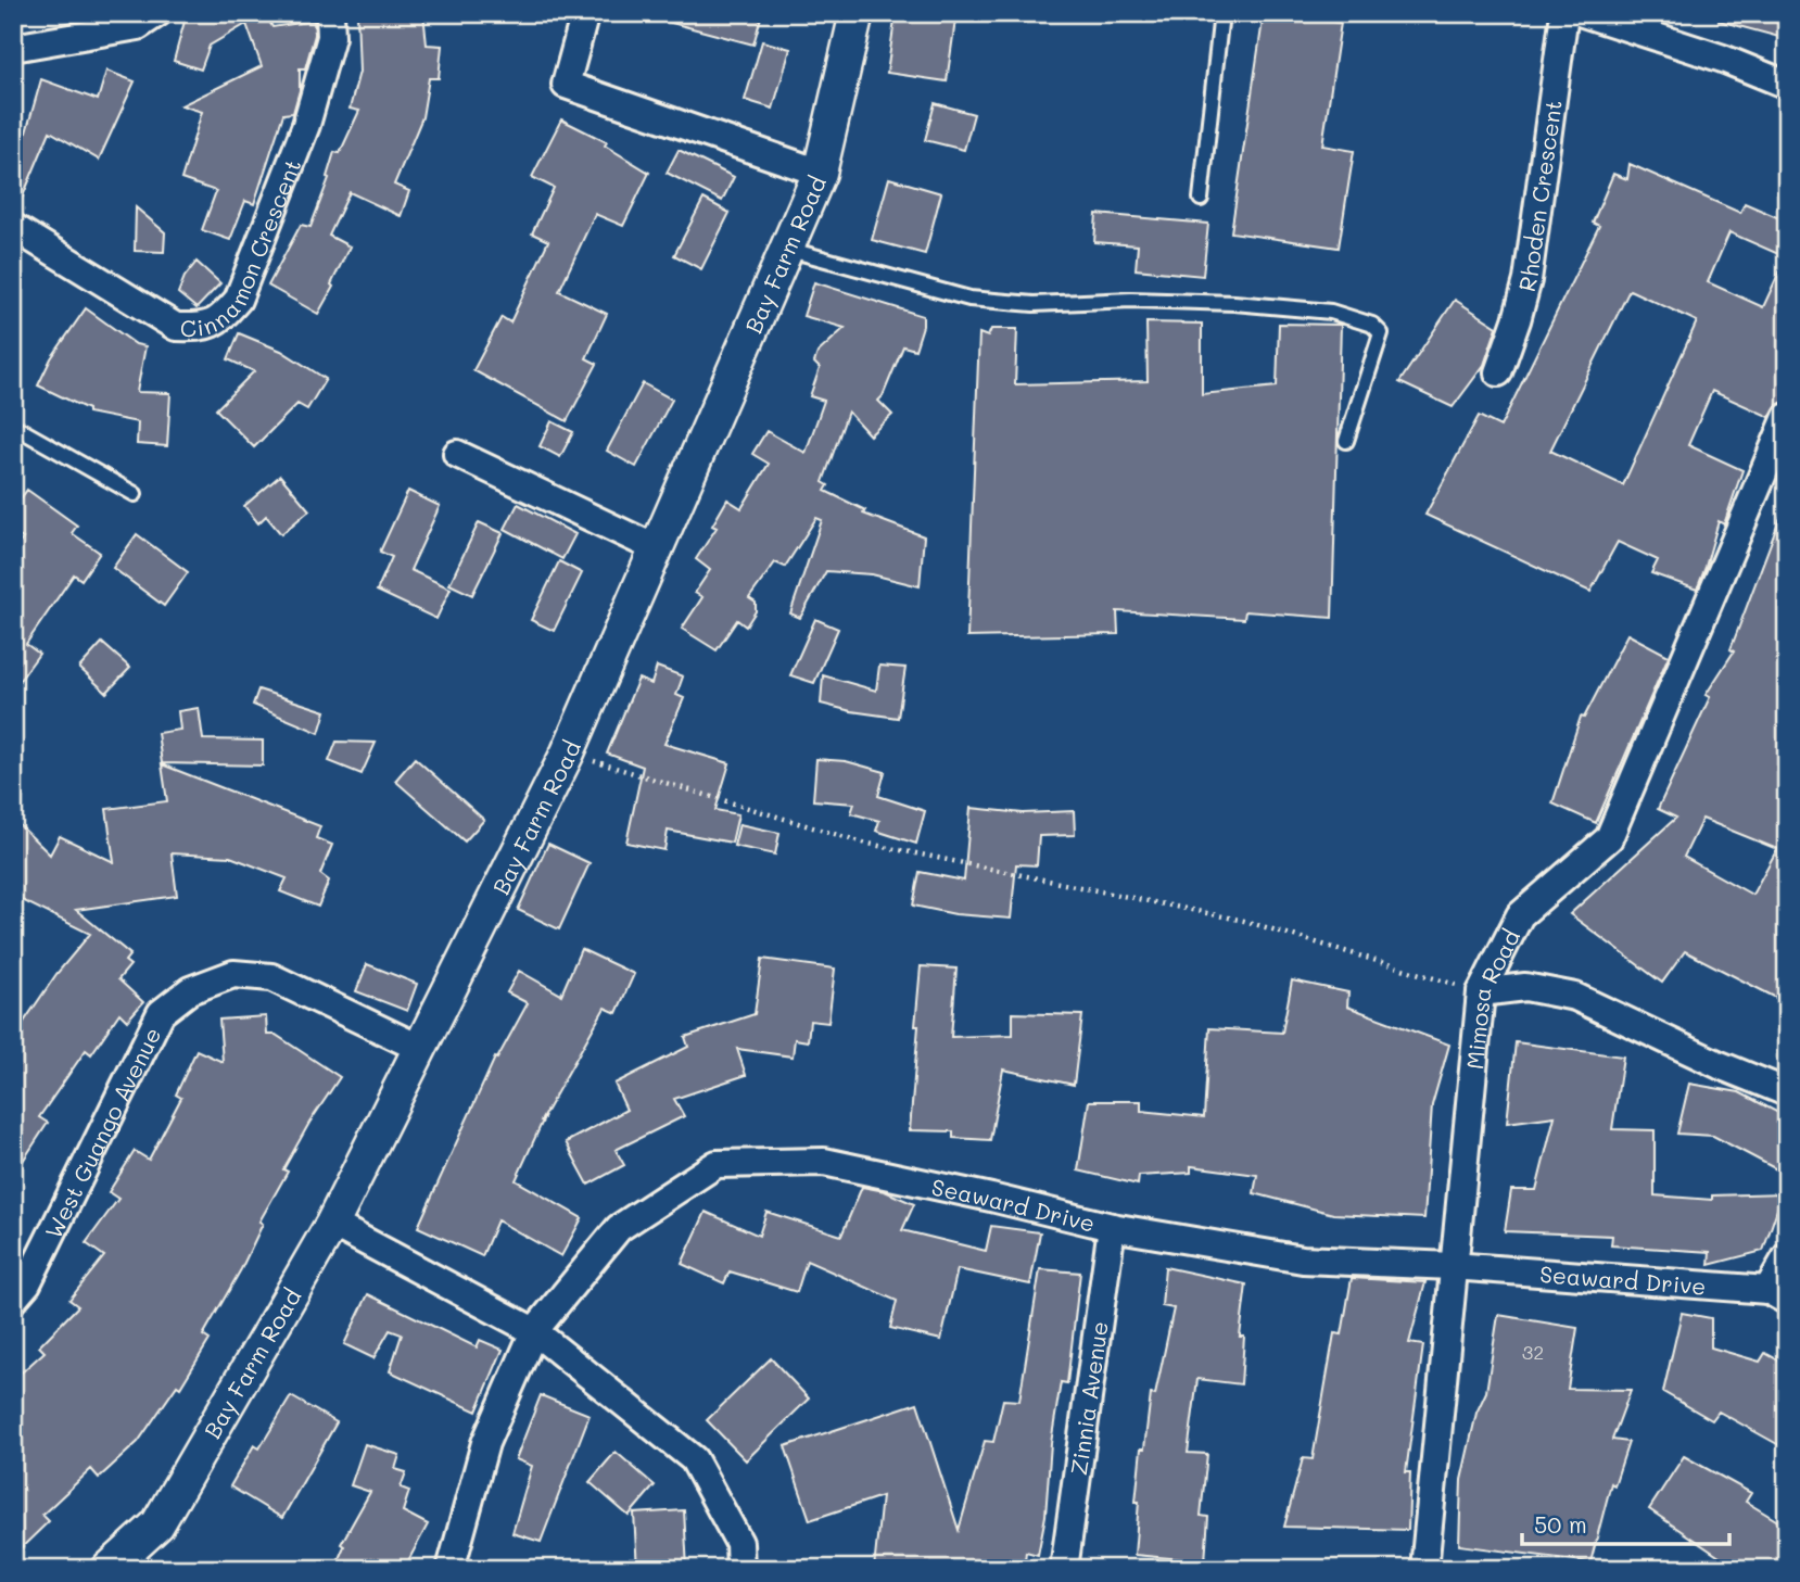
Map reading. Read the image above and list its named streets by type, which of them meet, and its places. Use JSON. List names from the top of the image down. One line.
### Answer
{"streets":{"street":["Rhoden Crescent","Cinnamon Crescent","Bay Farm Road","Mimosa Road","West Guango Avenue","Seaward Drive","Zinnia Avenue"]},"crossings":[["Bay Farm Road","West Guango Avenue"],["Mimosa Road","Seaward Drive"],["Seaward Drive","Zinnia Avenue"]],"house_numbers":["32"],"scale_bar":"50 m"}
